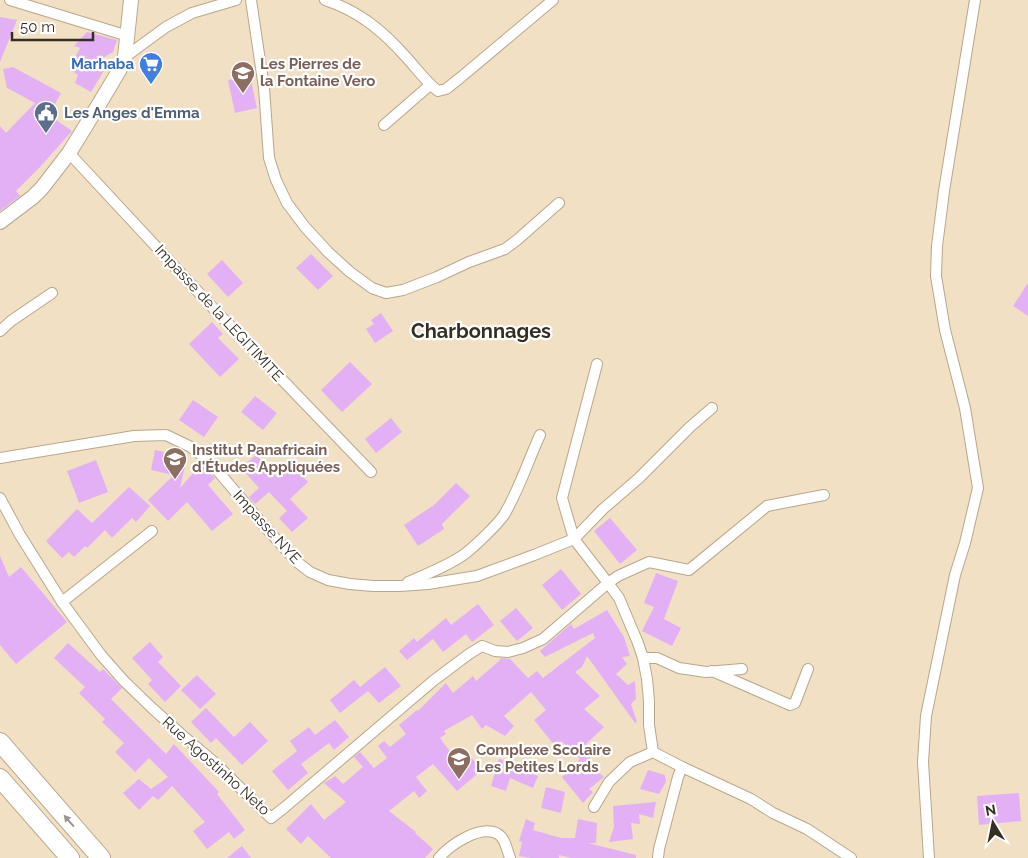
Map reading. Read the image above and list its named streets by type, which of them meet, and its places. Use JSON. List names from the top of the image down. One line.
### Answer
{"streets":{"street":["Impasse de la LEGITIMITE","Impasse NYE","Rue Agostinho Neto"]},"districts":["Charbonnages"],"places":{"supermarket":["Marhaba"],"school or university":["Les Pierres de la Fontaine Vero","Institut Panafricain d'Études Appliquées","Complexe Scolaire Les Petites Lords"],"public building":["Les Anges d'Emma"]},"scale_bar":"50 m","north":"top"}
